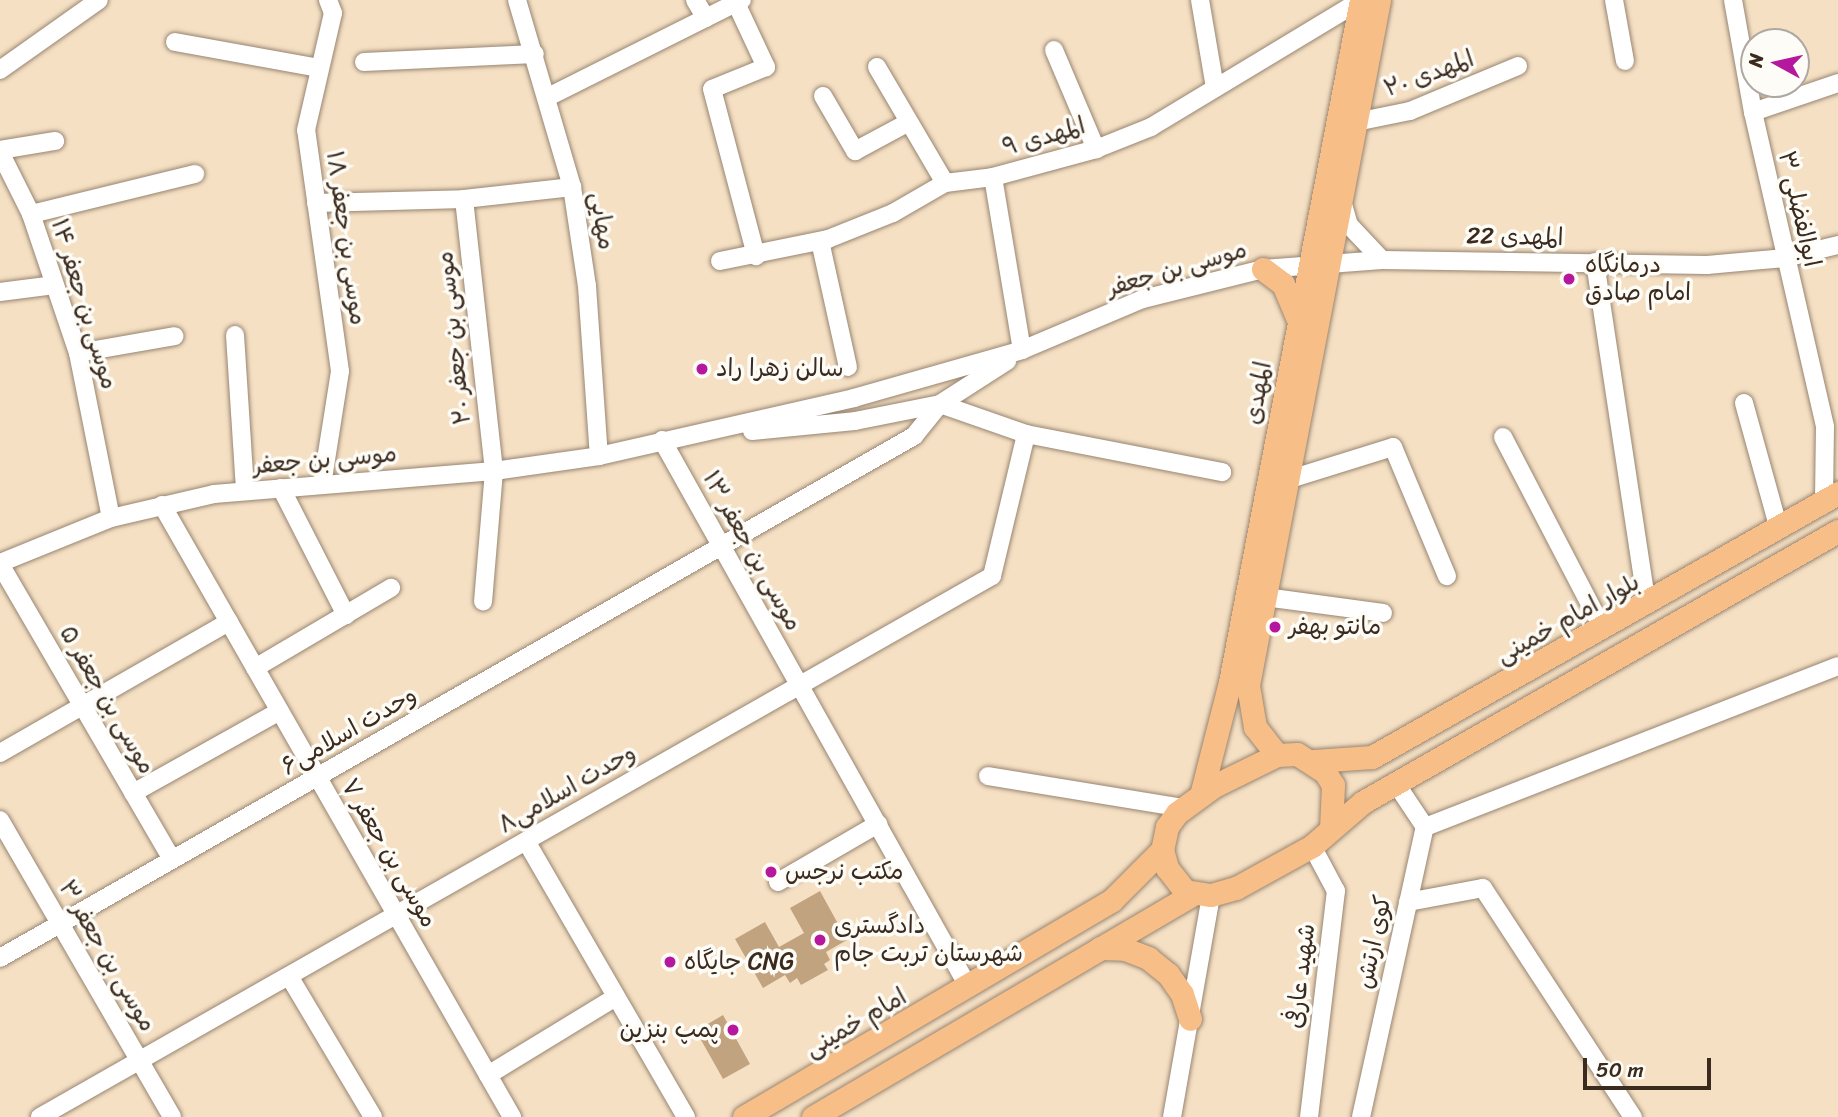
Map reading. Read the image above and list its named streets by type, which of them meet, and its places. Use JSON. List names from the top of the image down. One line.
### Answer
{"streets":{"main road":["المهدی","بلوار امام خمینی","امام خمینی"],"street":["المهدی ۲۰","المهدی ۹","ابوالفضلی ۳","مهایی","المهدی 22","موسی بن جعفر ۱۸","موسی بن جعفر","موسی بن جعفر ۱۴","موسی بن جعفر ۲۰","موسی بن جعفر ۱۳","موسی بن جعفر ۵","وحدت اسلامی۶","وحدت اسلامی۸","موسی بن جعفر ۷","کوی ارتش","موسی بن جعفر ۳","شهید عارفی"]},"crossings":[["المهدی ۲۰","المهدی"],["المهدی ۹","المهدی"],["ابوالفضلی ۳","المهدی 22"],["مهایی","موسی بن جعفر"],["المهدی 22","موسی بن جعفر"],["المهدی 22","المهدی"],["موسی بن جعفر ۱۸","موسی بن جعفر"],["موسی بن جعفر","موسی بن جعفر ۱۴"],["موسی بن جعفر","موسی بن جعفر ۲۰"],["موسی بن جعفر","المهدی"],["موسی بن جعفر","موسی بن جعفر ۱۳"],["موسی بن جعفر","موسی بن جعفر ۵"],["موسی بن جعفر","وحدت اسلامی۶"],["موسی بن جعفر","موسی بن جعفر ۷"],["المهدی","بلوار امام خمینی"],["موسی بن جعفر ۱۳","وحدت اسلامی۶"],["موسی بن جعفر ۱۳","وحدت اسلامی۸"],["موسی بن جعفر ۱۳","امام خمینی"],["موسی بن جعفر ۵","وحدت اسلامی۶"],["وحدت اسلامی۶","موسی بن جعفر ۷"],["وحدت اسلامی۶","موسی بن جعفر ۳"],["وحدت اسلامی۸","موسی بن جعفر ۷"],["وحدت اسلامی۸","موسی بن جعفر ۳"]],"places":["درمانگاه امام صادق","سالن زهرا راد","مانتو بهفر","مكتب نرجس","دادگستری شهرستان تربت جام","جایگاه CNG","پمپ بنزین"],"scale_bar":"50 m","north":"left"}
